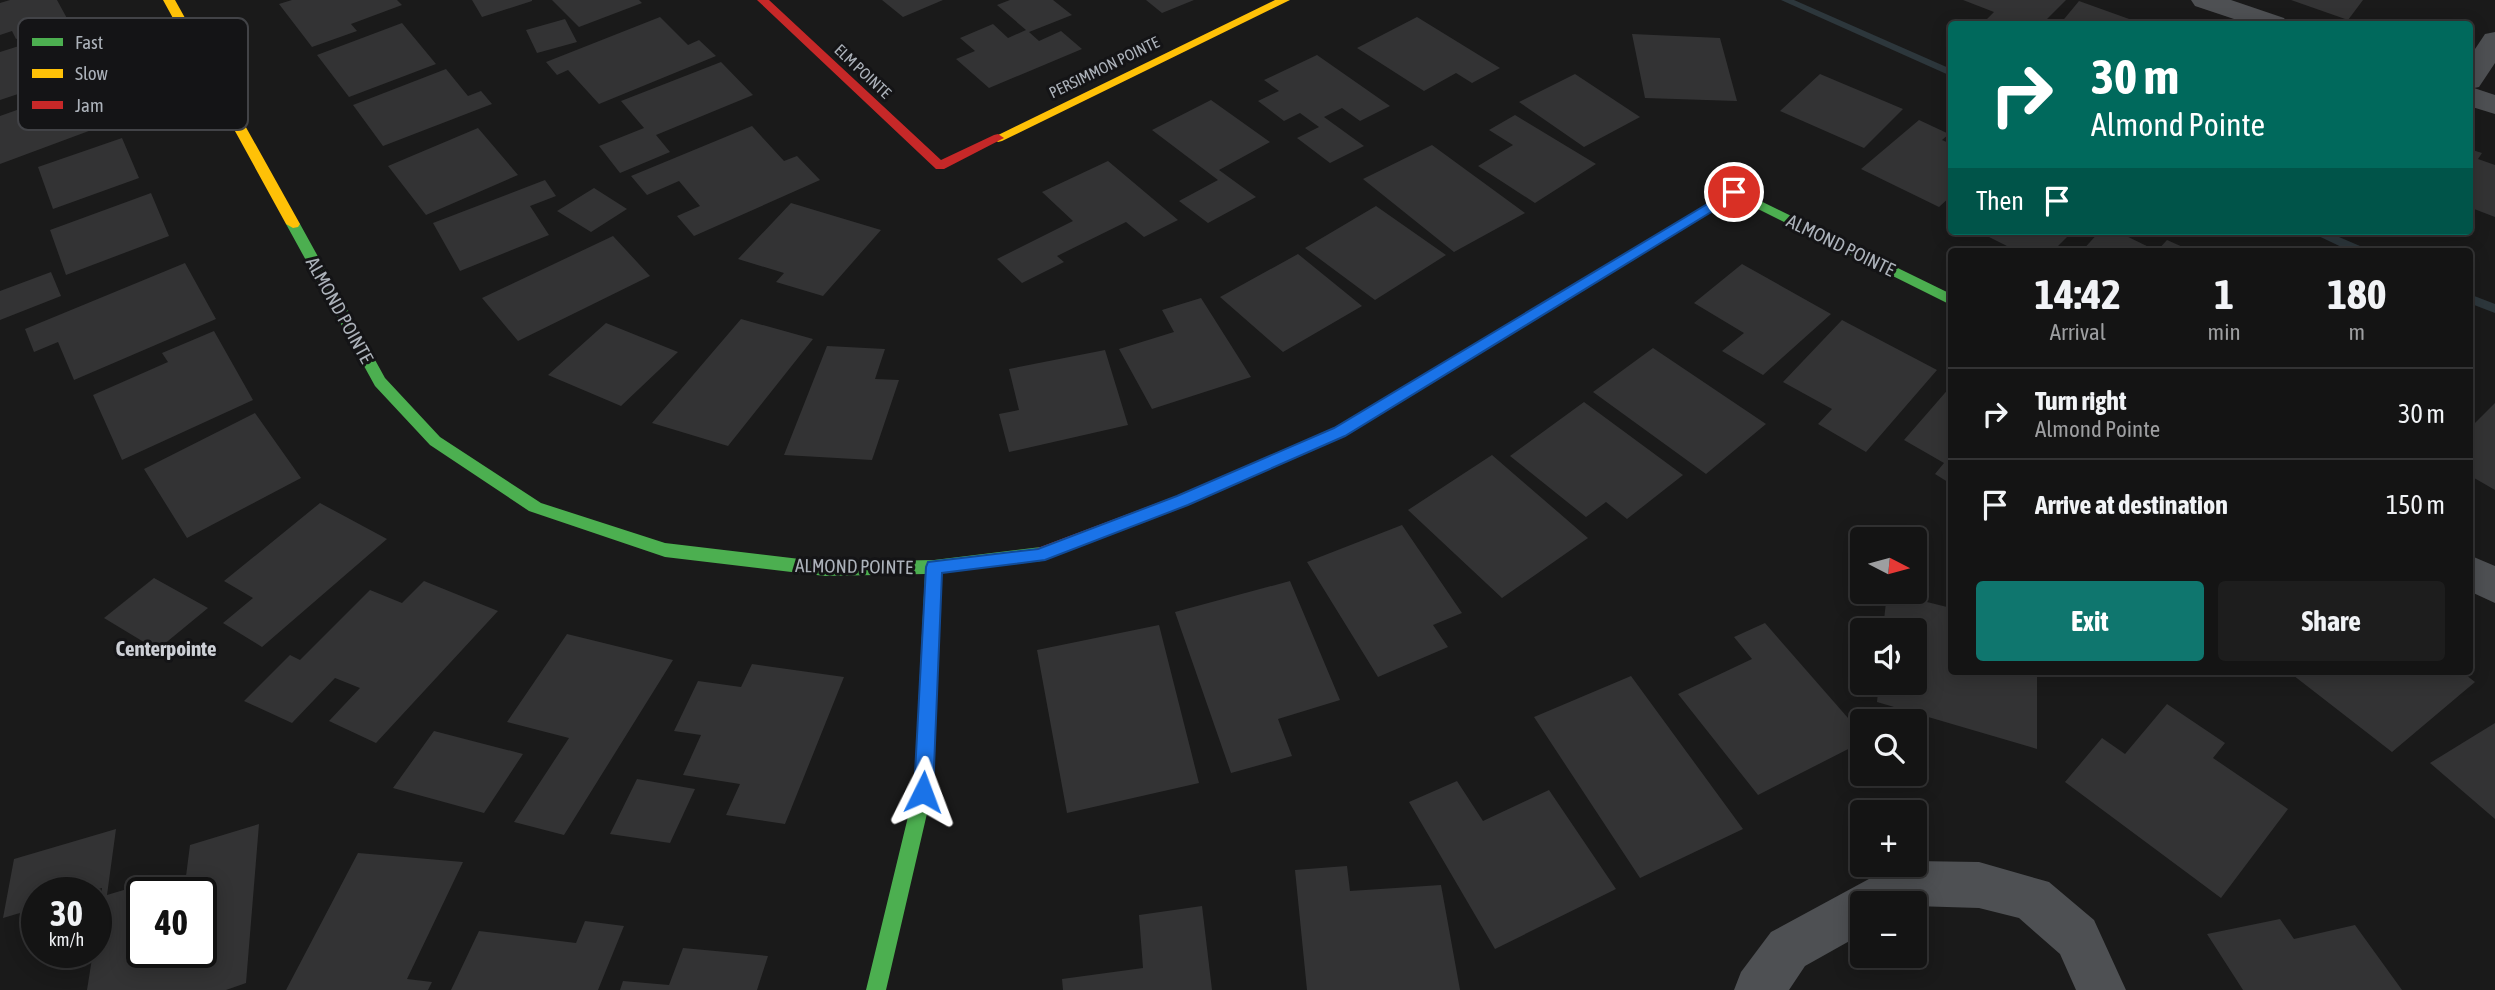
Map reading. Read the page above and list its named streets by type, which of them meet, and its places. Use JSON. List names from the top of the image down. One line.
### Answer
{"streets":{"street":["PERSIMMON POINTE","ELM POINTE","ALMOND POINTE"]},"crossings":[["PERSIMMON POINTE","ELM POINTE"]],"districts":["Centerpointe"],"legend":["Fast","Slow","Jam"],"north":"right","page":{"turn":["30 m","Almond Pointe"],"then":"Then","eta":["14:42","Arrival","1","min","180","m"],"list":[{"name":"Turn right","note":"Almond Pointe","value":"30 m"},{"name":"Arrive at destination","value":"150 m"}],"map_buttons":["+","−"],"buttons":["Exit","Share"],"speed":"30 km/h","limit":"40"}}
